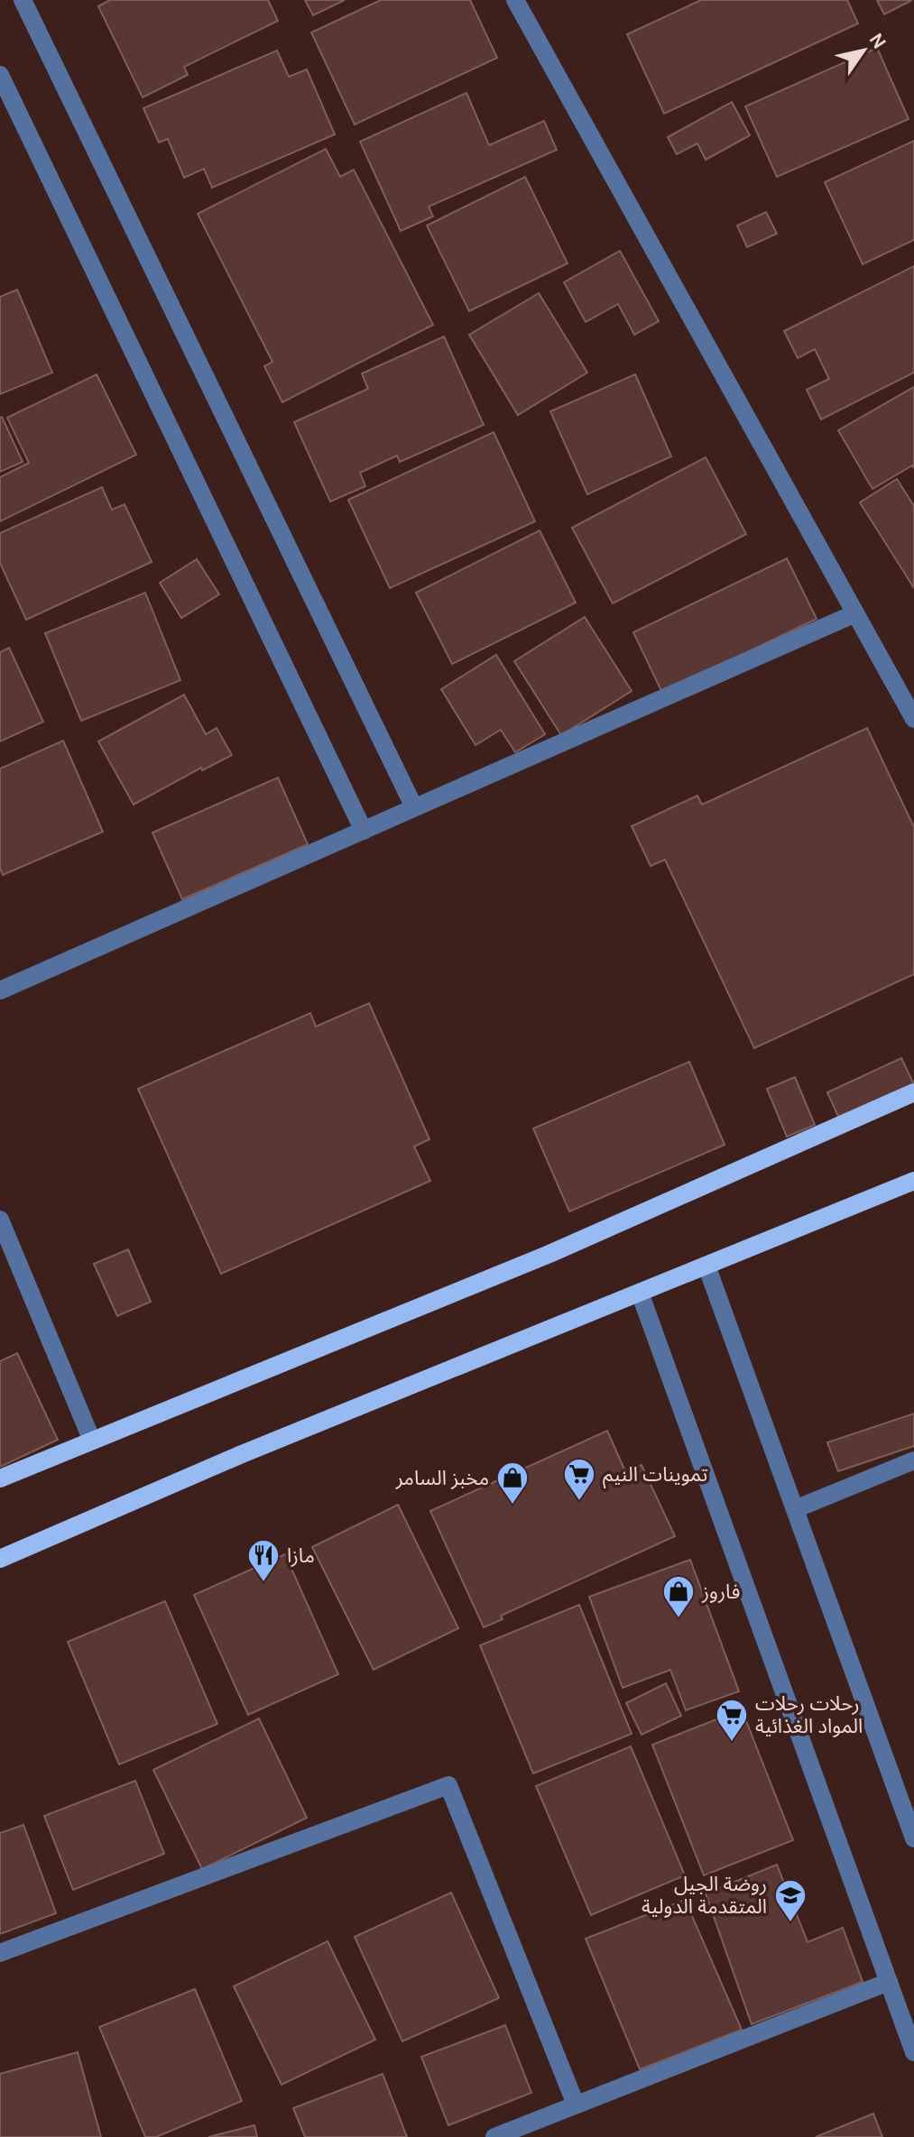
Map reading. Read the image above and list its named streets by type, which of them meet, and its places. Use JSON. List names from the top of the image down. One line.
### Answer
{"places":{"supermarket":["تموينات النيم","رحلات رحلات المواد الغذائية"],"shop":["مخبز السامر","فاروز"],"restaurant":["مازا"],"school or university":["روضة الجيل المتقدمة الدولية"]},"north":"top right"}
